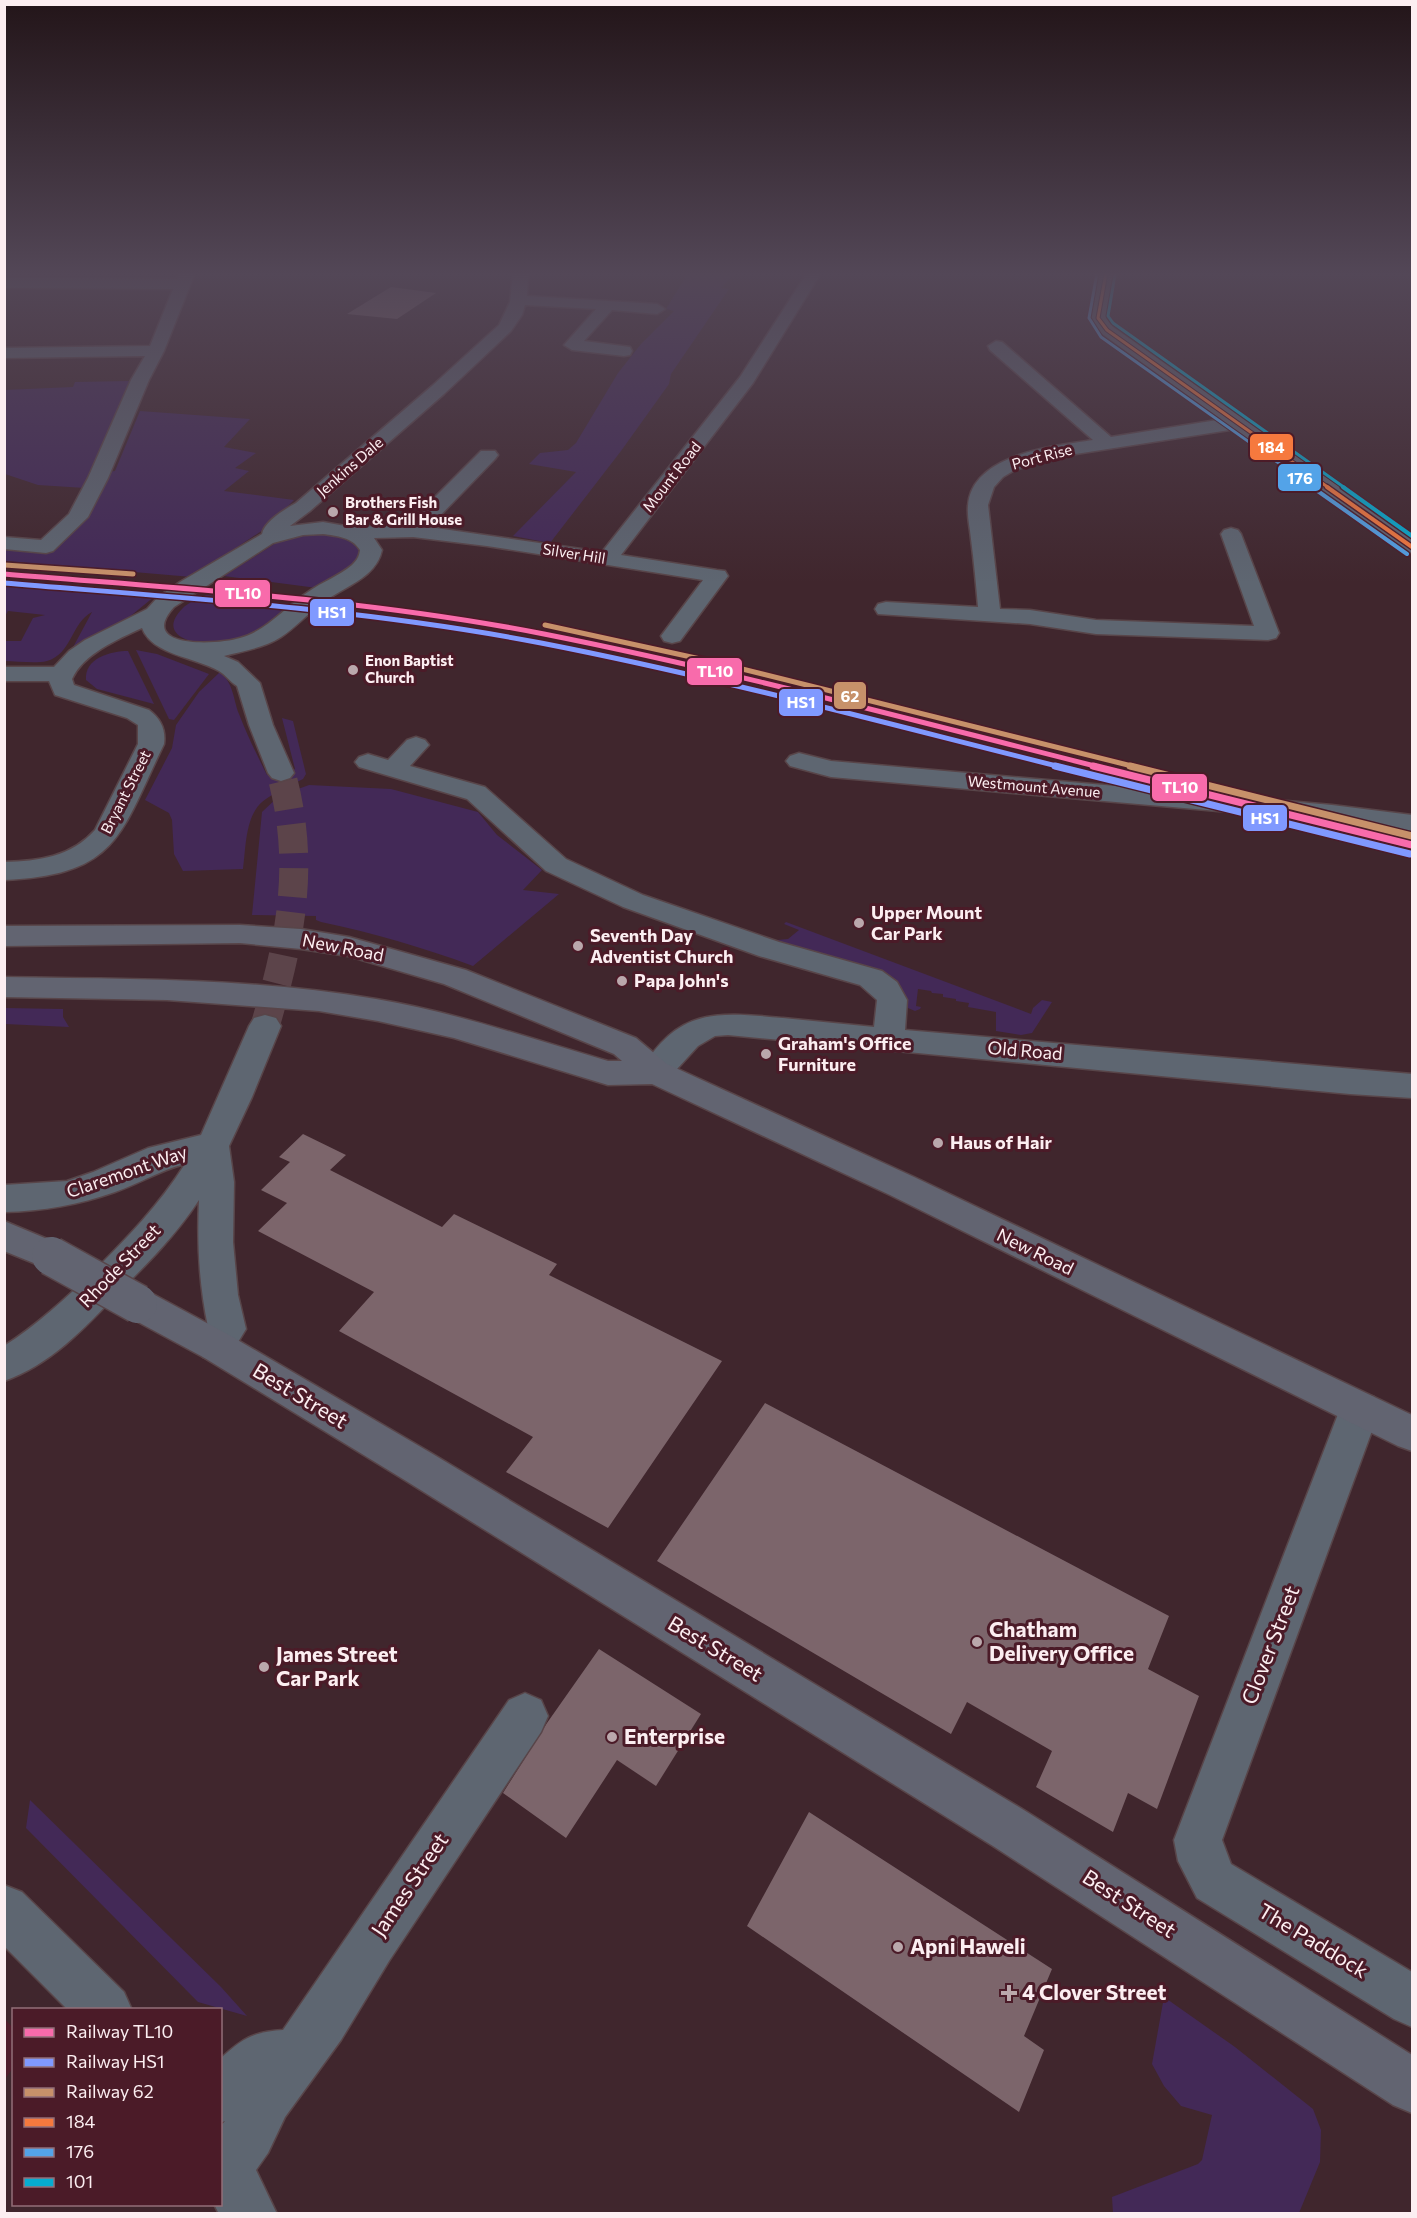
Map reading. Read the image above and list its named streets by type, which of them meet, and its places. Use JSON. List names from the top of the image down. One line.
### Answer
{"streets":{"main road":["New Road","Best Street"],"street":["Port Rise","Jenkins Dale","Mount Road","Silver Hill","Westmount Avenue","Bryant Street","Old Road","Claremont Way","Rhode Street","Clover Street","James Street","The Paddock"]},"crossings":[["Jenkins Dale","Silver Hill"],["Mount Road","Silver Hill"],["New Road","Old Road"],["New Road","Clover Street"],["Claremont Way","Rhode Street"],["Claremont Way","Best Street"],["Clover Street","The Paddock"]],"places":{"other":["Brothers Fish Bar & Grill House","Enon Baptist Church","Upper Mount Car Park","Seventh Day Adventist Church","Papa John's","Graham's Office Furniture","Haus of Hair","Chatham Delivery Office","James Street Car Park","Enterprise","Apni Haweli"],"health":["4 Clover Street"]},"lines":["transit line 184","transit line 176","transit line 101","rail line 62","rail line TL10","rail line HS1"],"legend":["Railway TL10","Railway HS1","Railway 62","184","176","101"]}
